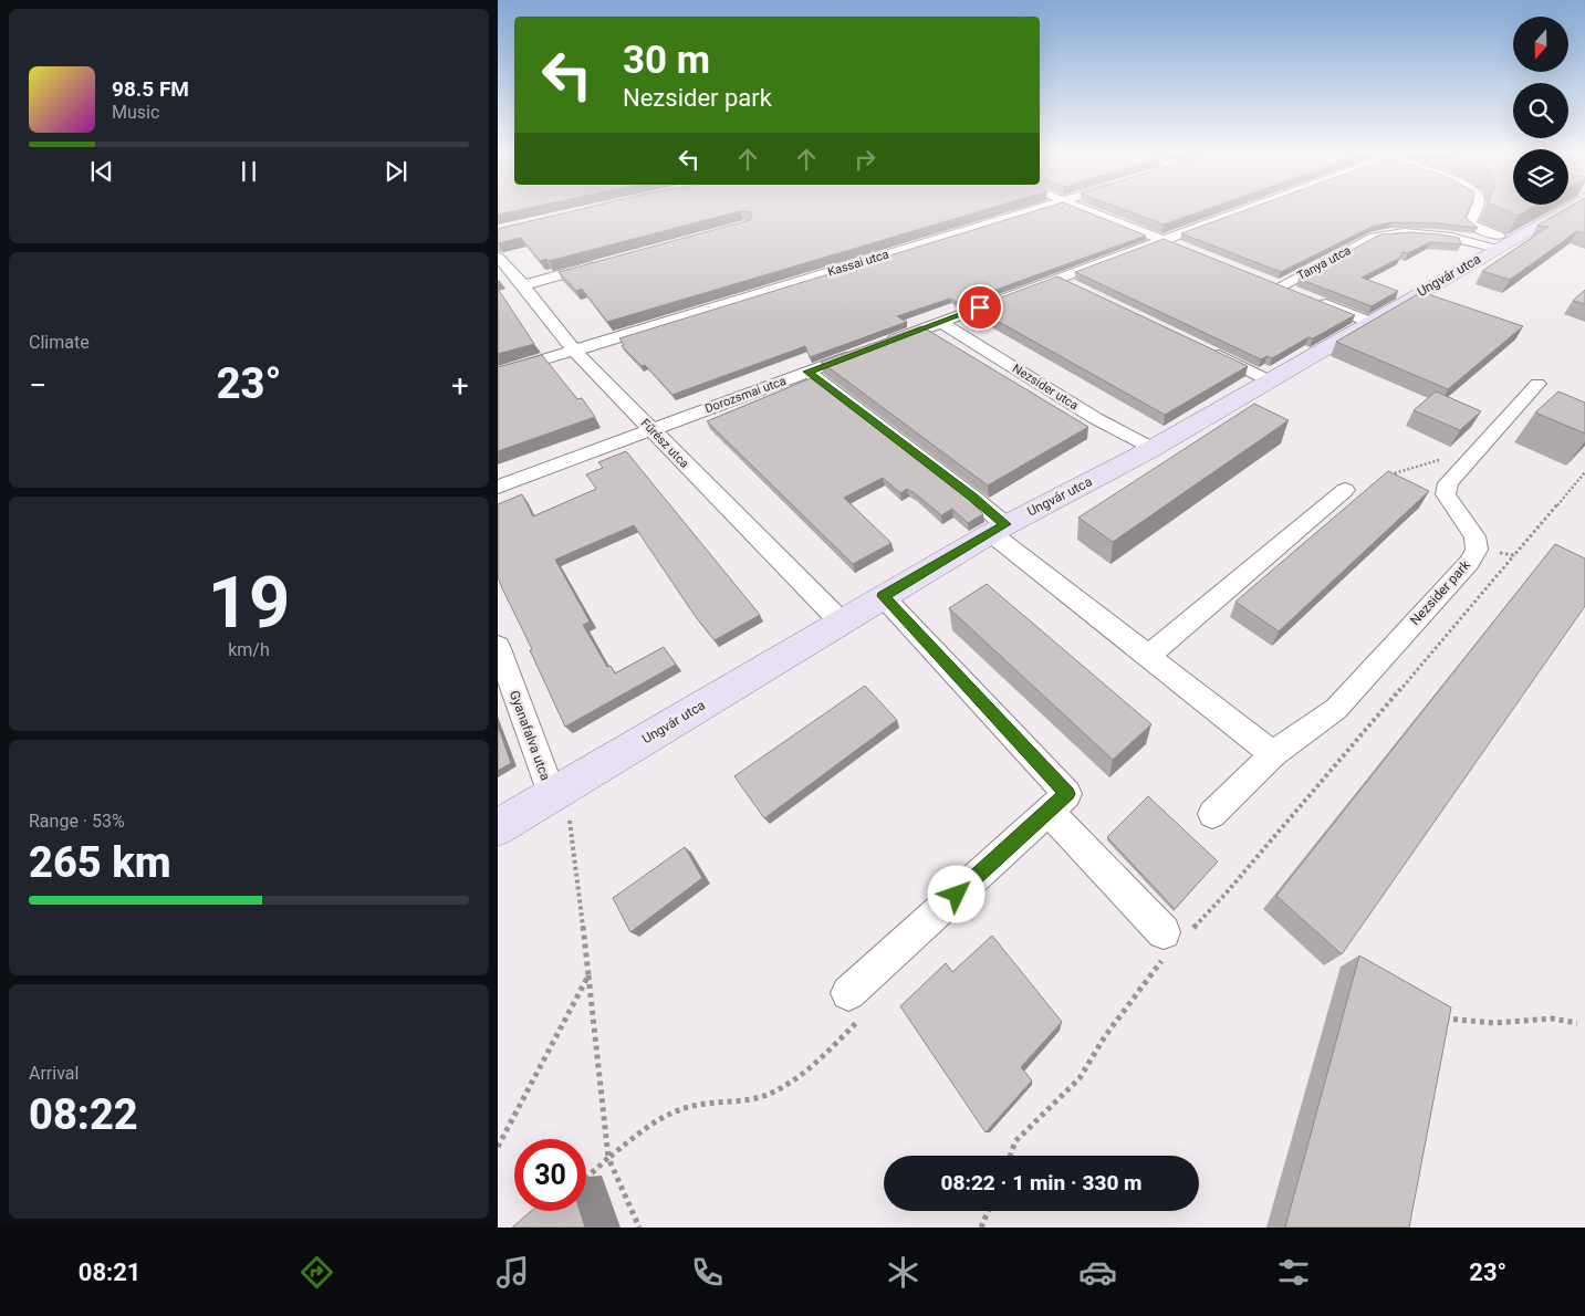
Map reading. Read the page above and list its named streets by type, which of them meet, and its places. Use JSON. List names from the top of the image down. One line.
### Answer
{"streets":{"street":["Kassai utca","Tanya utca","Ungvár utca","Nezsider utca","Dorozsmai utca","Fűrész utca","Nezsider park","Gyanafalva utca"]},"crossings":[["Kassai utca","Fűrész utca"],["Tanya utca","Ungvár utca"],["Ungvár utca","Nezsider utca"],["Ungvár utca","Fűrész utca"],["Ungvár utca","Gyanafalva utca"],["Nezsider utca","Dorozsmai utca"],["Dorozsmai utca","Fűrész utca"]],"north":"bottom","page":{"turn":["30 m","Nezsider park"],"song":["98.5 FM","Music"],"tile":["Climate",["19","km/h"],["Range · 53%","265 km"],["Arrival","08:22"]],"heat":["−","23°","+"],"limit":"30","trip":"08:22 · 1 min · 330 m","tabs":["08:21","23°"]}}
